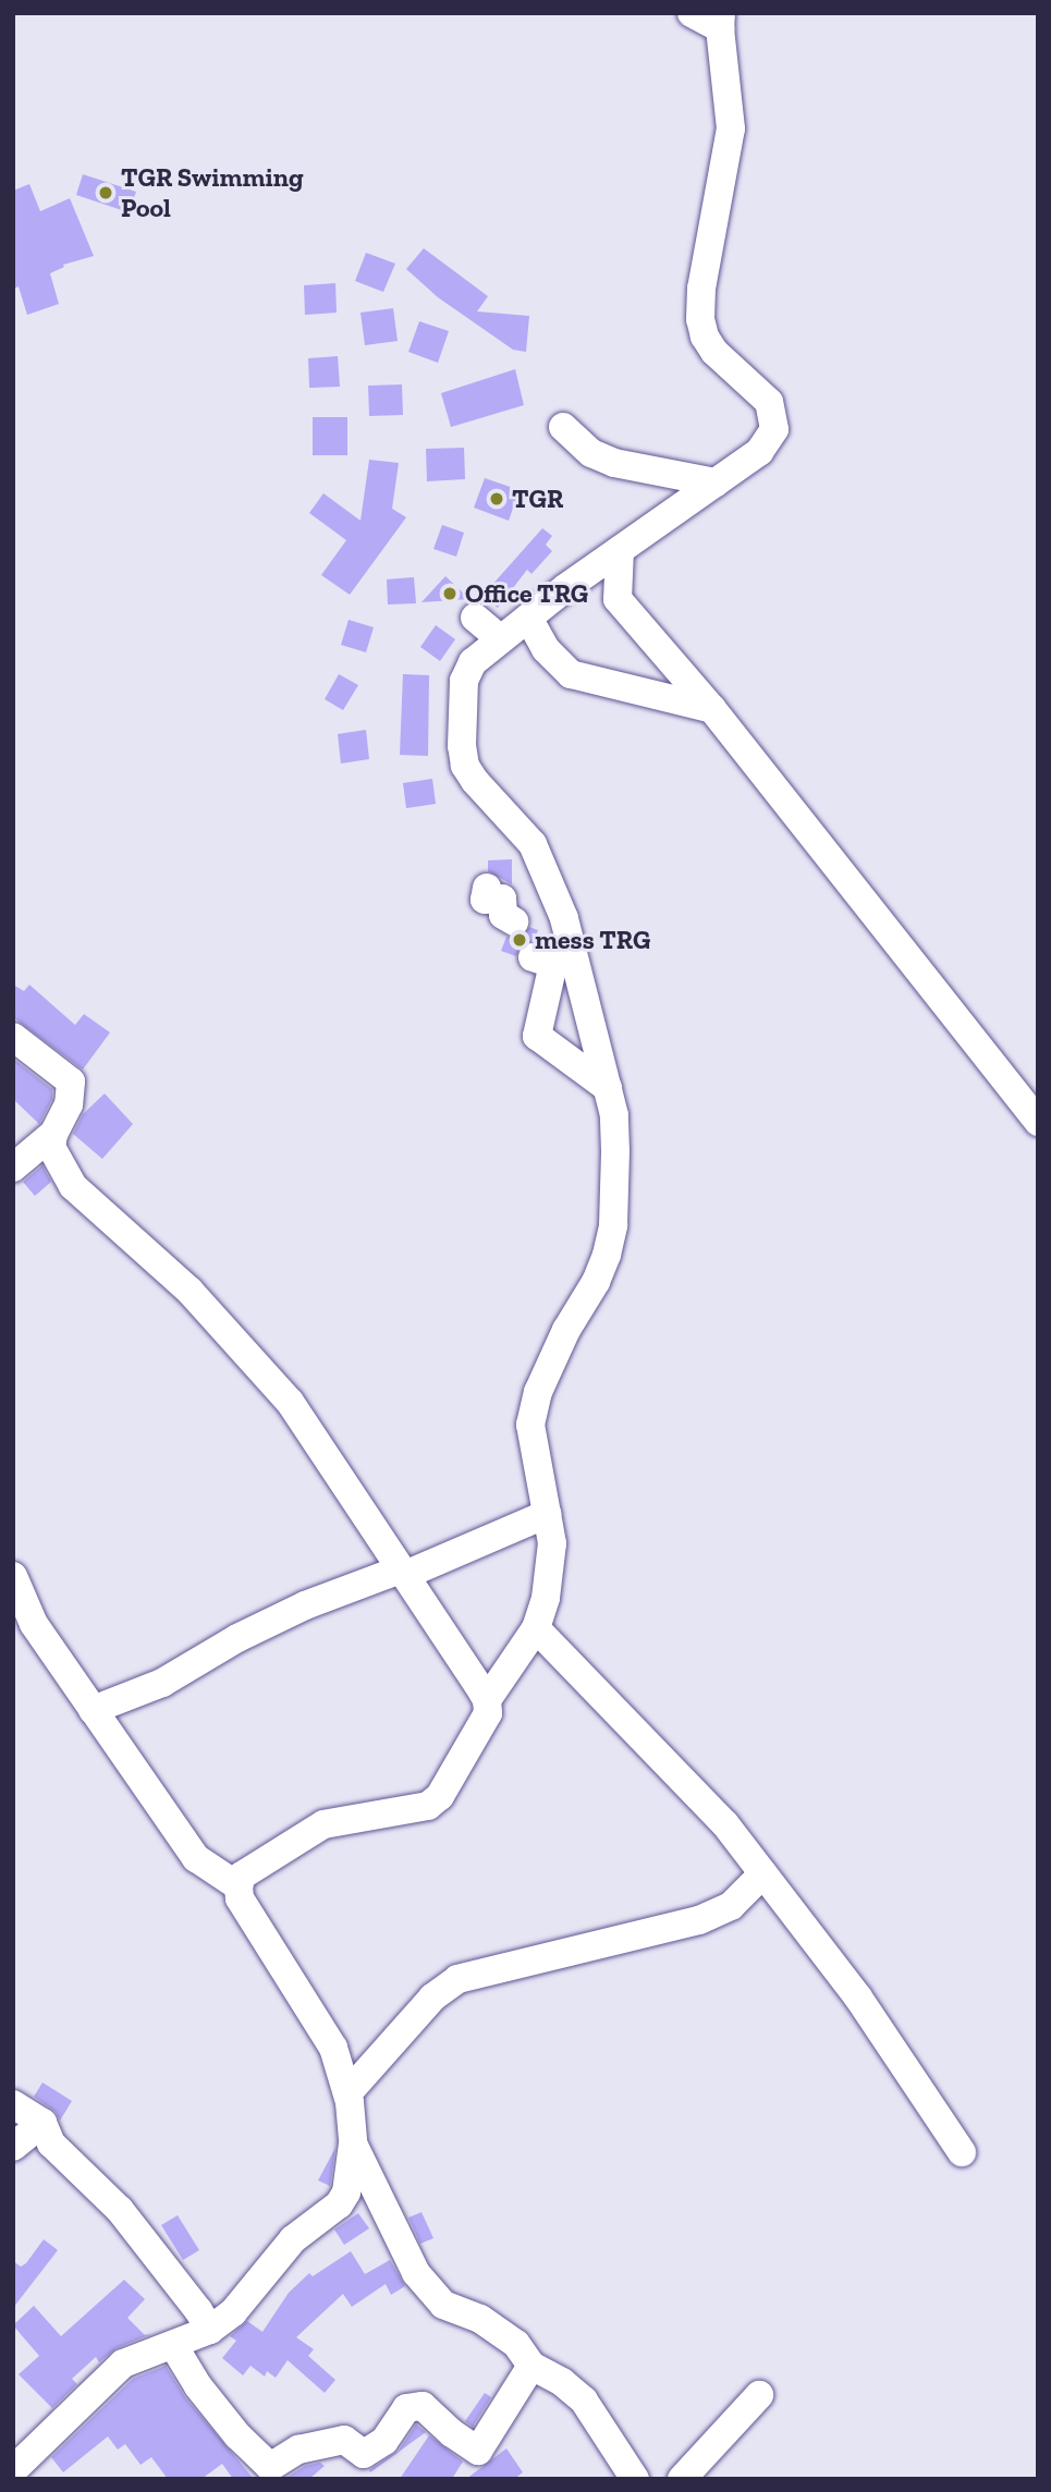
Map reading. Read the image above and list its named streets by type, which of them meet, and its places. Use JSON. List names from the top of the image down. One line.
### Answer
{"places":["TGR Swimming Pool","TGR","Office TRG","mess TRG"]}
